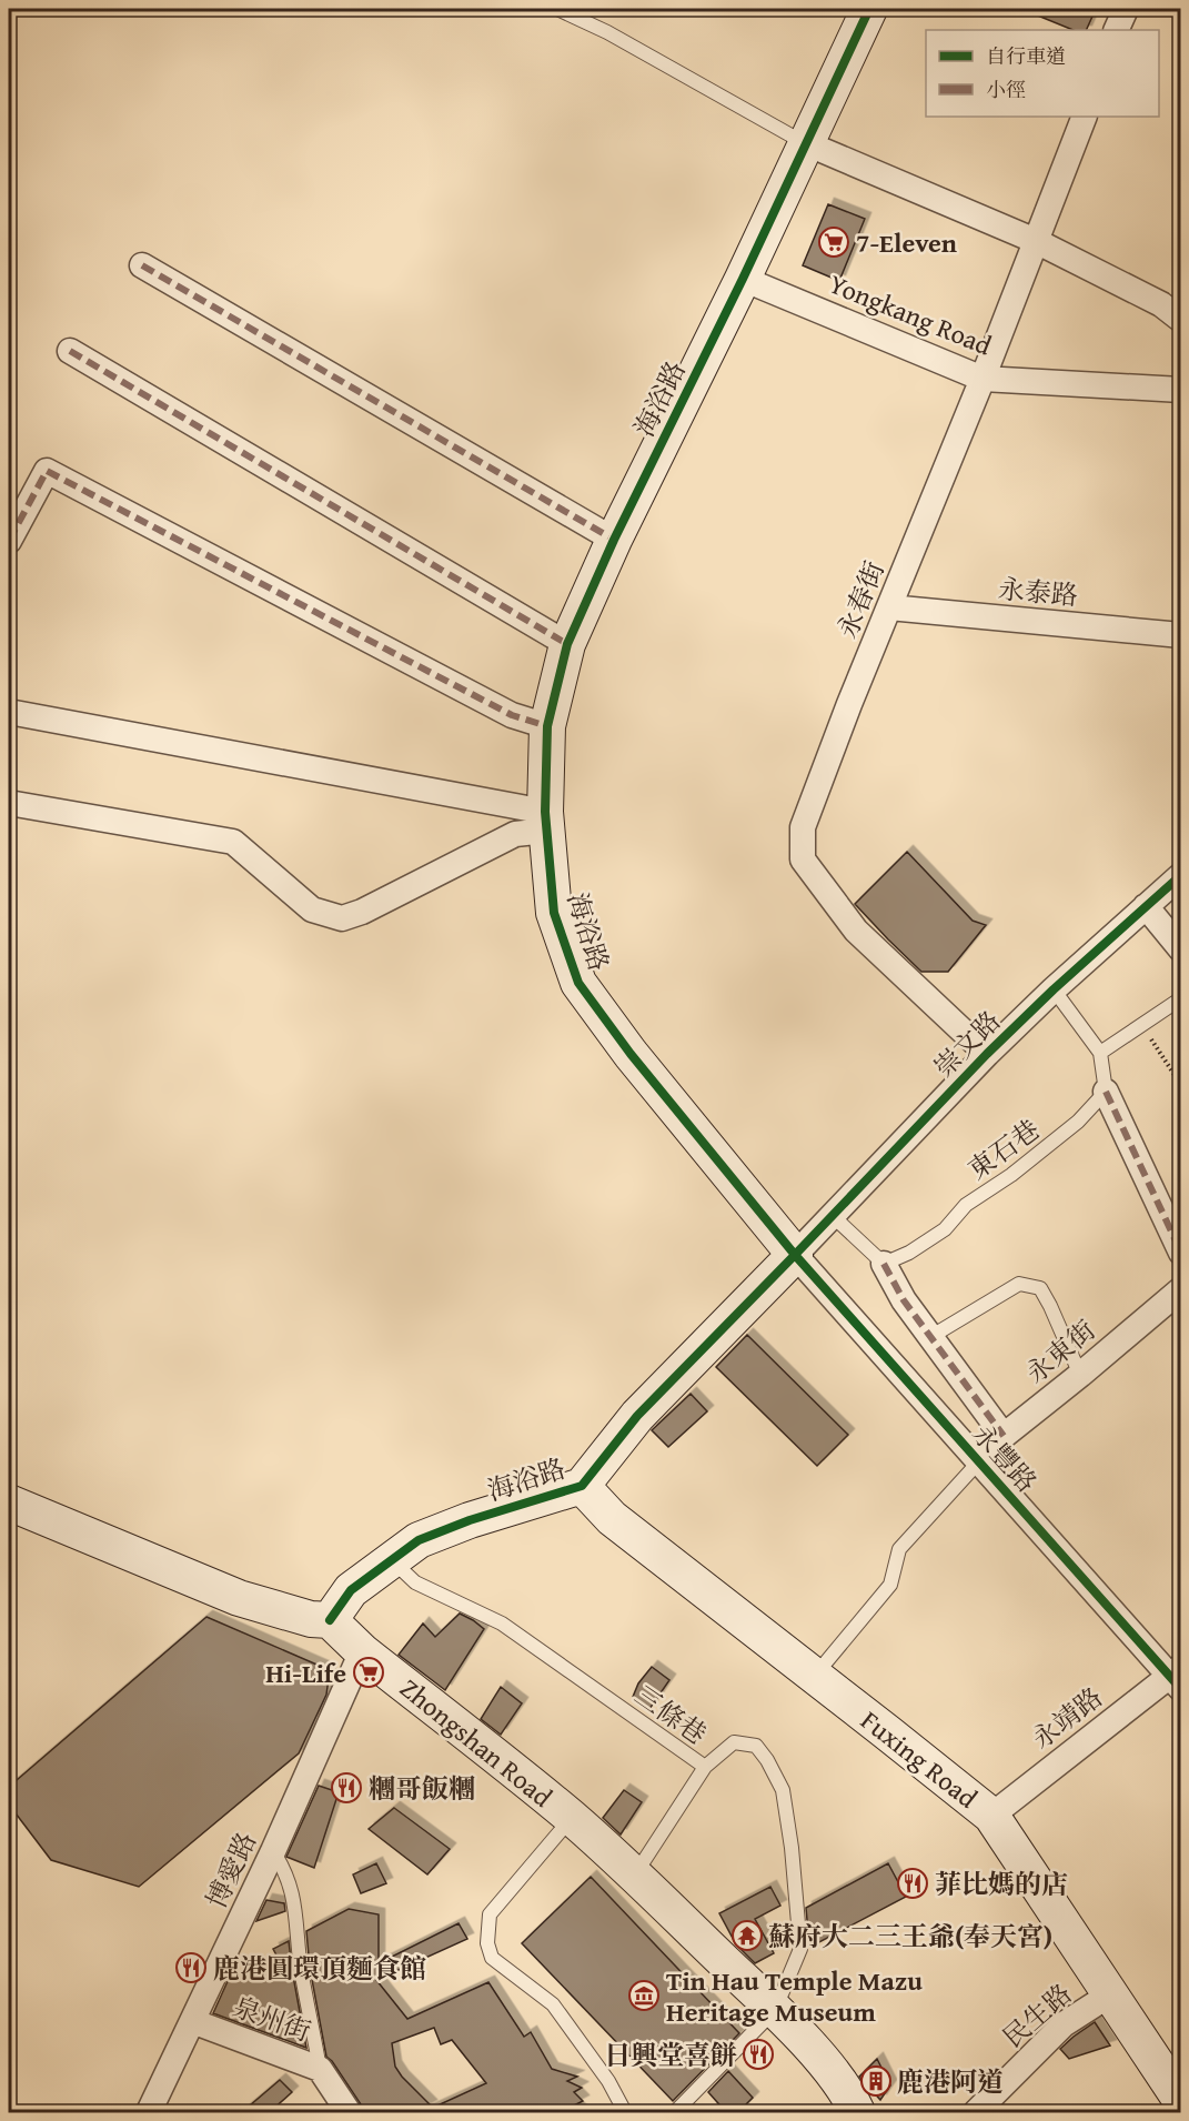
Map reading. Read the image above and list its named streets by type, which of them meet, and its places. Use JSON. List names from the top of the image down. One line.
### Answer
{"streets":{"street":["Yongkang Road","海浴路","永泰路","永春街","崇文路","永東街","永豐路","永靖路","Zhongshan Road","Fuxing Road","博愛路","民生路","泉州街"],"lane":["東石巷","三條巷"]},"crossings":[["Yongkang Road","海浴路"],["Yongkang Road","永春街"],["海浴路","崇文路"],["海浴路","永豐路"],["海浴路","三條巷"],["海浴路","Zhongshan Road"],["海浴路","Fuxing Road"],["永泰路","永春街"],["永春街","崇文路"],["崇文路","永豐路"],["永東街","永豐路"],["永豐路","永靖路"],["三條巷","Zhongshan Road"],["永靖路","Fuxing Road"],["Zhongshan Road","博愛路"],["Fuxing Road","民生路"],["博愛路","泉州街"]],"places":{"supermarket":["7-Eleven","Hi-Life"],"restaurant":["糰哥飯糰","菲比媽的店","鹿港圓環頂麵食館","日興堂喜餅"],"temple":["蘇府大二三王爺(奉天宮)"],"museum":["Tin Hau Temple Mazu Heritage Museum"],"building":["鹿港阿道"]},"legend":["自行車道","小徑"]}
